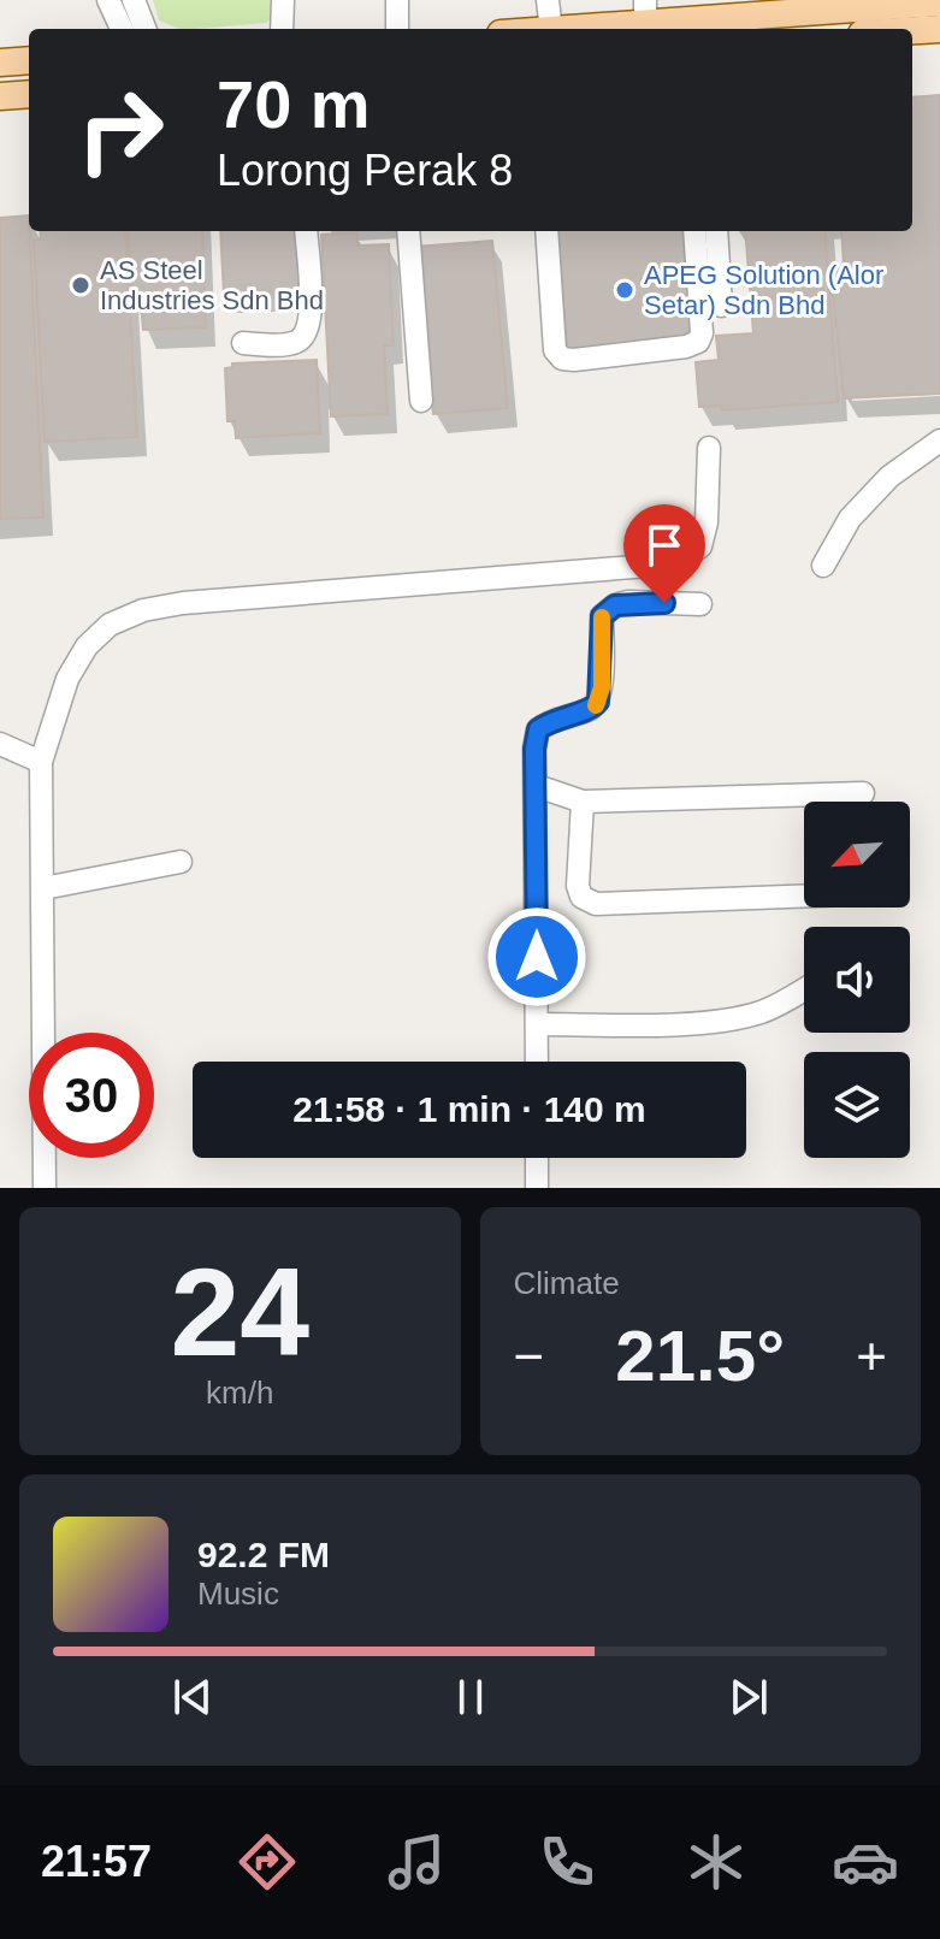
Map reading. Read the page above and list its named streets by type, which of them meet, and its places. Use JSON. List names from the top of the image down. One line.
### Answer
{"places":["AS Steel Industries Sdn Bhd","APEG Solution (Alor Setar) Sdn Bhd"],"north":"bottom left","page":{"turn":["70 m","Lorong Perak 8"],"limit":"30","trip":"21:58 · 1 min · 140 m","tile":[["24","km/h"],"Climate"],"heat":["−","21.5°","+"],"song":["92.2 FM","Music"],"tabs":"21:57"}}
